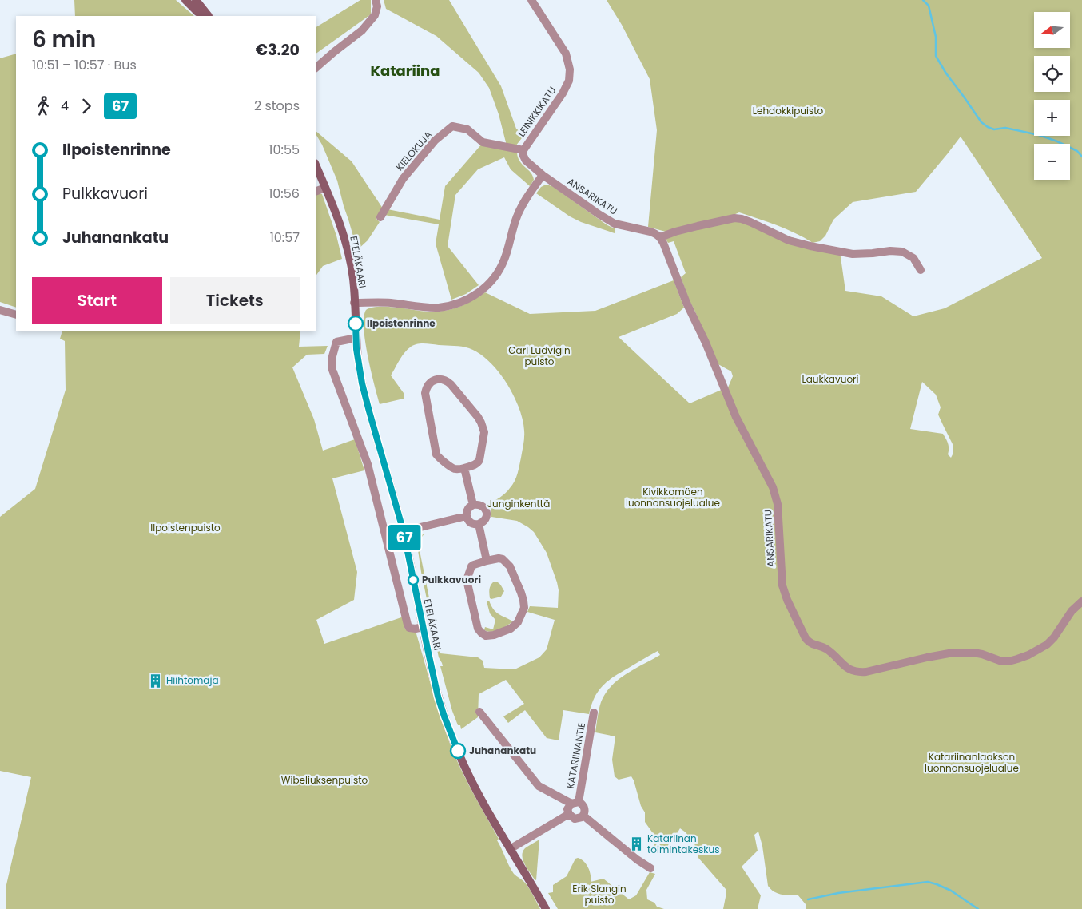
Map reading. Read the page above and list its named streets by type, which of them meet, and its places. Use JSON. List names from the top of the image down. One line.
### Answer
{"streets":{"main road":["ETELÄKAARI"],"street":["LEINIKKIKATU","KIELOKUJA","ANSARIKATU","KATARIINANTIE"]},"crossings":[["LEINIKKIKATU","KIELOKUJA"],["LEINIKKIKATU","ANSARIKATU"],["KIELOKUJA","ANSARIKATU"]],"districts":["Katariina"],"parks":["Lehdokkipuisto","Carl Ludvigin puisto","Laukkavuori","Kivikkomäen luonnonsuojelualue","Junginkenttä","Ilpoistenpuisto","Katariinanlaakson luonnonsuojelualue","Wibeliuksenpuisto","Erik Slangin puisto"],"places":{"other":["Ilpoistenrinne","Pulkkavuori","Juhanankatu"],"building":["Hiihtomaja","Katariinan toimintakeskus"]},"lines":["bus line 67"],"north":"left","page":{"on_map":"67","map_buttons":["+","−"],"heading":["6 min","10:51 – 10:57 · Bus","€3.20"],"legs":["4","67","2 stops"],"list":[{"name":"Ilpoistenrinne","value":"10:55"},{"name":"Pulkkavuori","value":"10:56"},{"name":"Juhanankatu","value":"10:57"}],"buttons":["Start","Tickets"]}}
